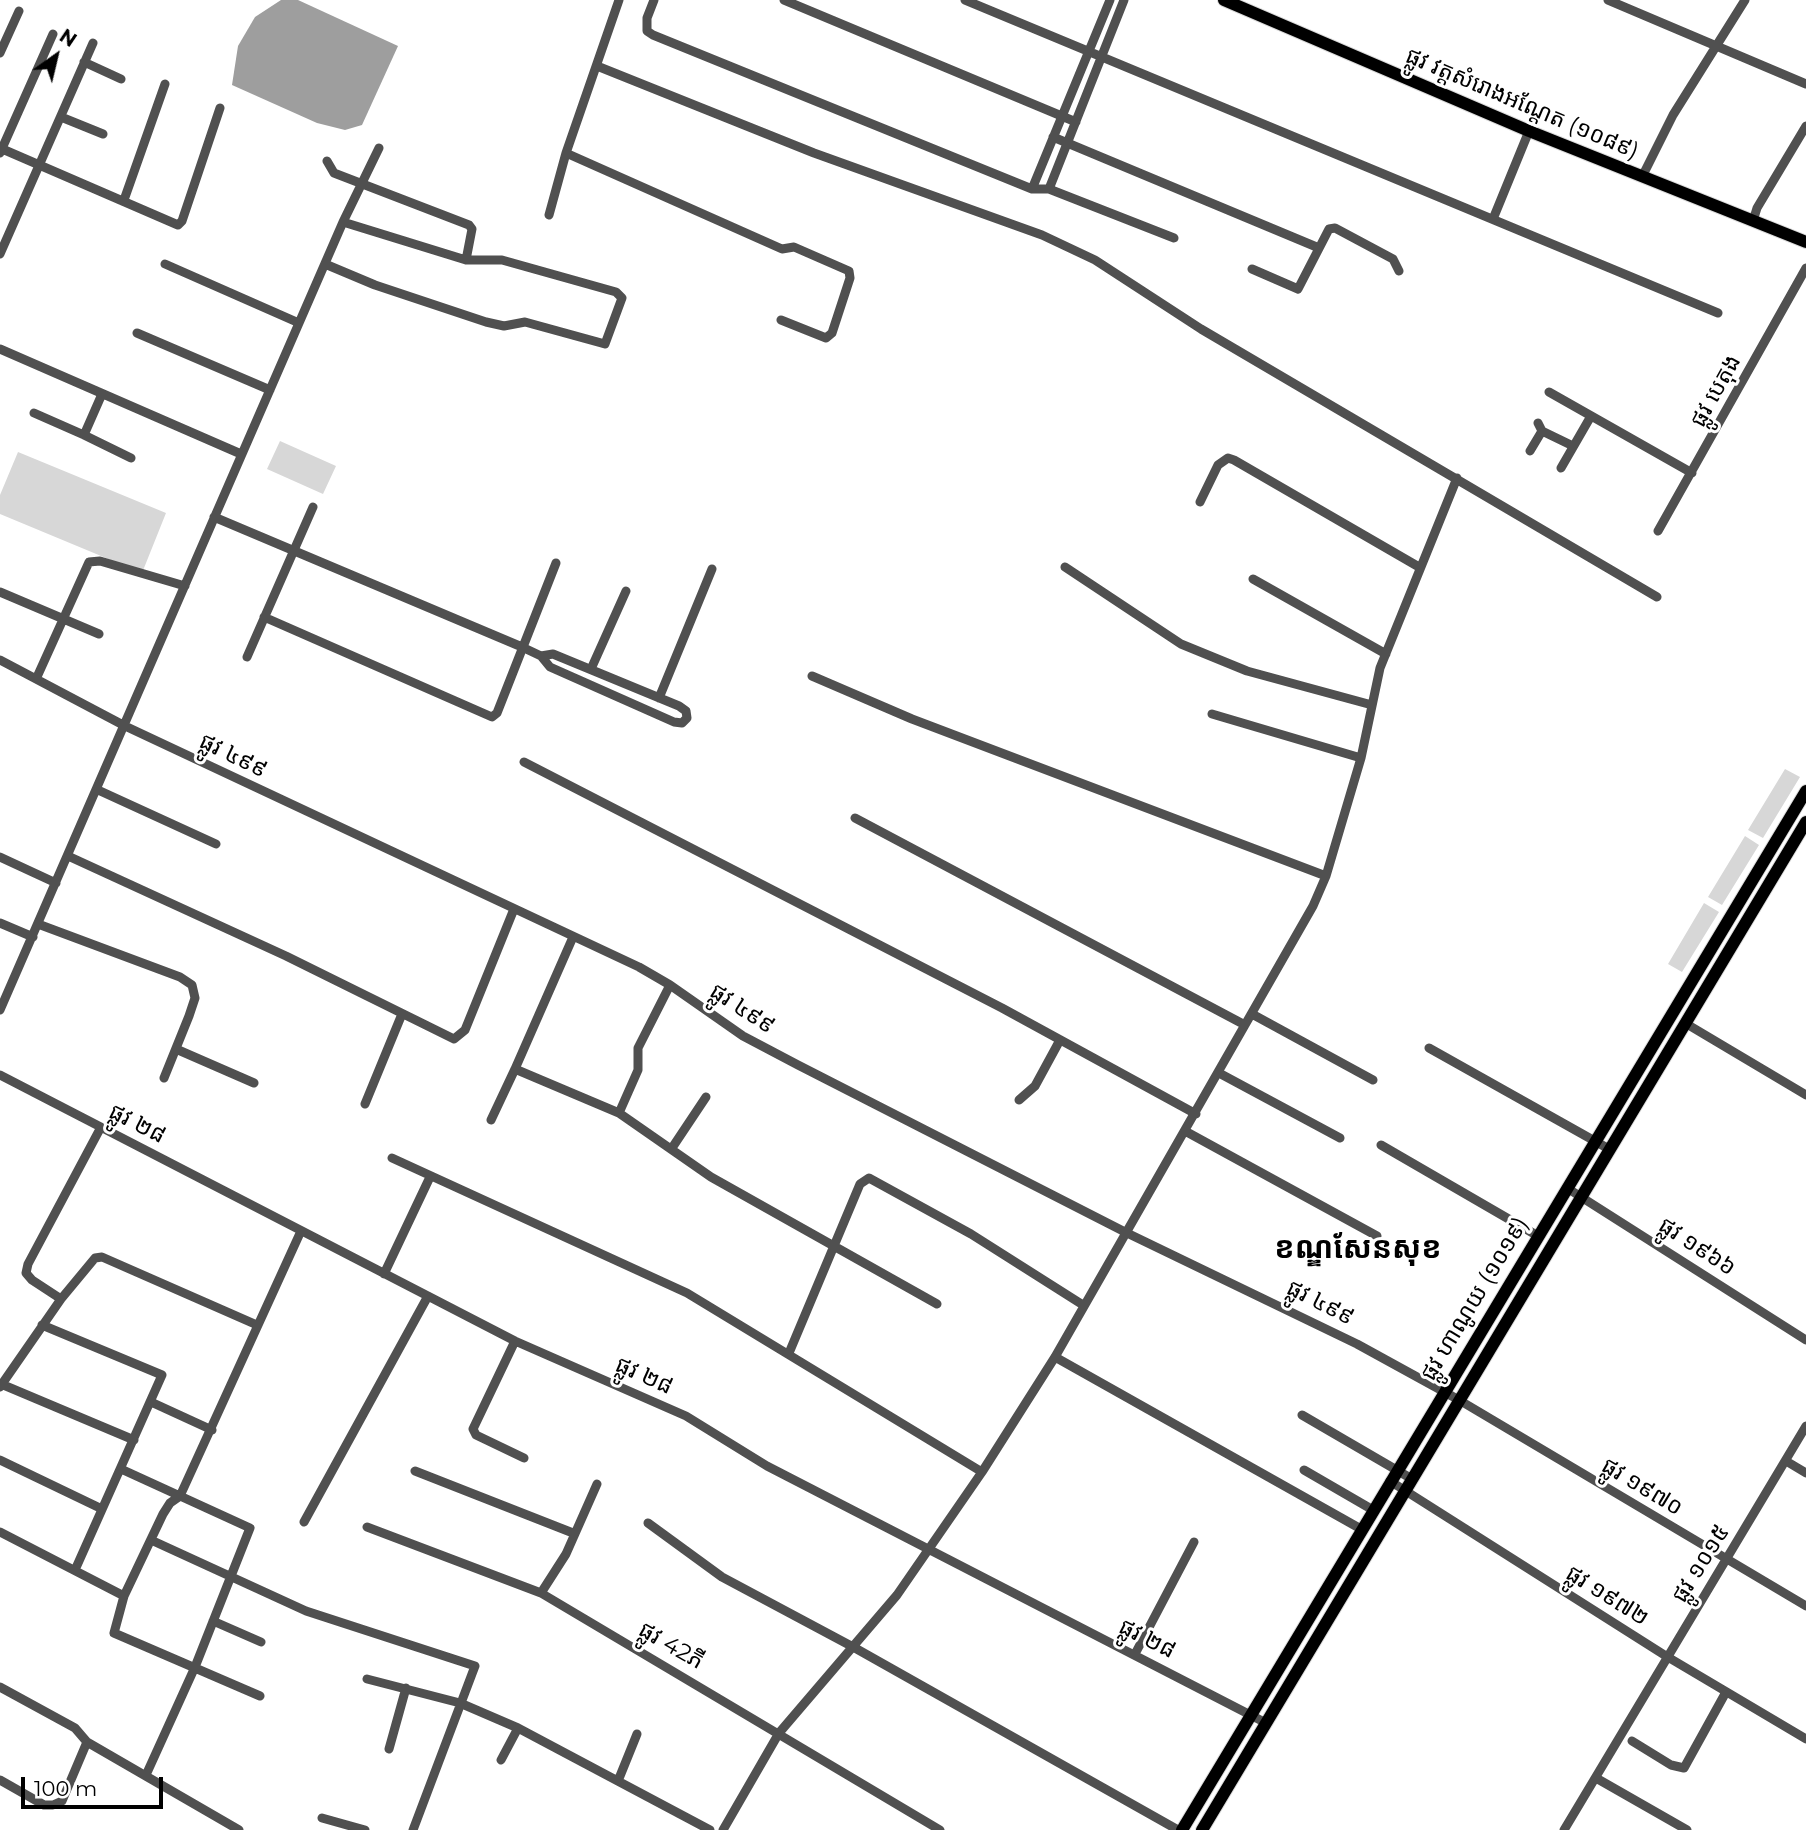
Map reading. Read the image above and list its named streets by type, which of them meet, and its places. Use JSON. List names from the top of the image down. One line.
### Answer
{"streets":{"main road":["ផ្លូវ វត្តសំរោងអណ្ដែត (១០៨៩)","ផ្លូវ ហាណូយ (១០១៩)"],"street":["ផ្លូវ បេតុង","ផ្លូវ ៤៩៩","ផ្លូវ ២៨","ផ្លូវ ១៩៦៦","ផ្លូវ ១៩៧០","ផ្លូវ ១០១៥","ផ្លូវ ១៩៧២","ផ្លូវ 42ភី"]},"crossings":[["ផ្លូវ ៤៩៩","ផ្លូវ ហាណូយ (១០១៩)"],["ផ្លូវ ៤៩៩","ផ្លូវ ១៩៧០"],["ផ្លូវ ២៨","ផ្លូវ ហាណូយ (១០១៩)"],["ផ្លូវ ១៩៦៦","ផ្លូវ ហាណូយ (១០១៩)"],["ផ្លូវ ហាណូយ (១០១៩)","ផ្លូវ ១៩៧០"],["ផ្លូវ ហាណូយ (១០១៩)","ផ្លូវ ១៩៧២"],["ផ្លូវ ១៩៧០","ផ្លូវ ១០១៥"],["ផ្លូវ ១០១៥","ផ្លូវ ១៩៧២"]],"districts":["ខណ្ឌសែនសុខ"],"scale_bar":"100 m","north":"top right"}
